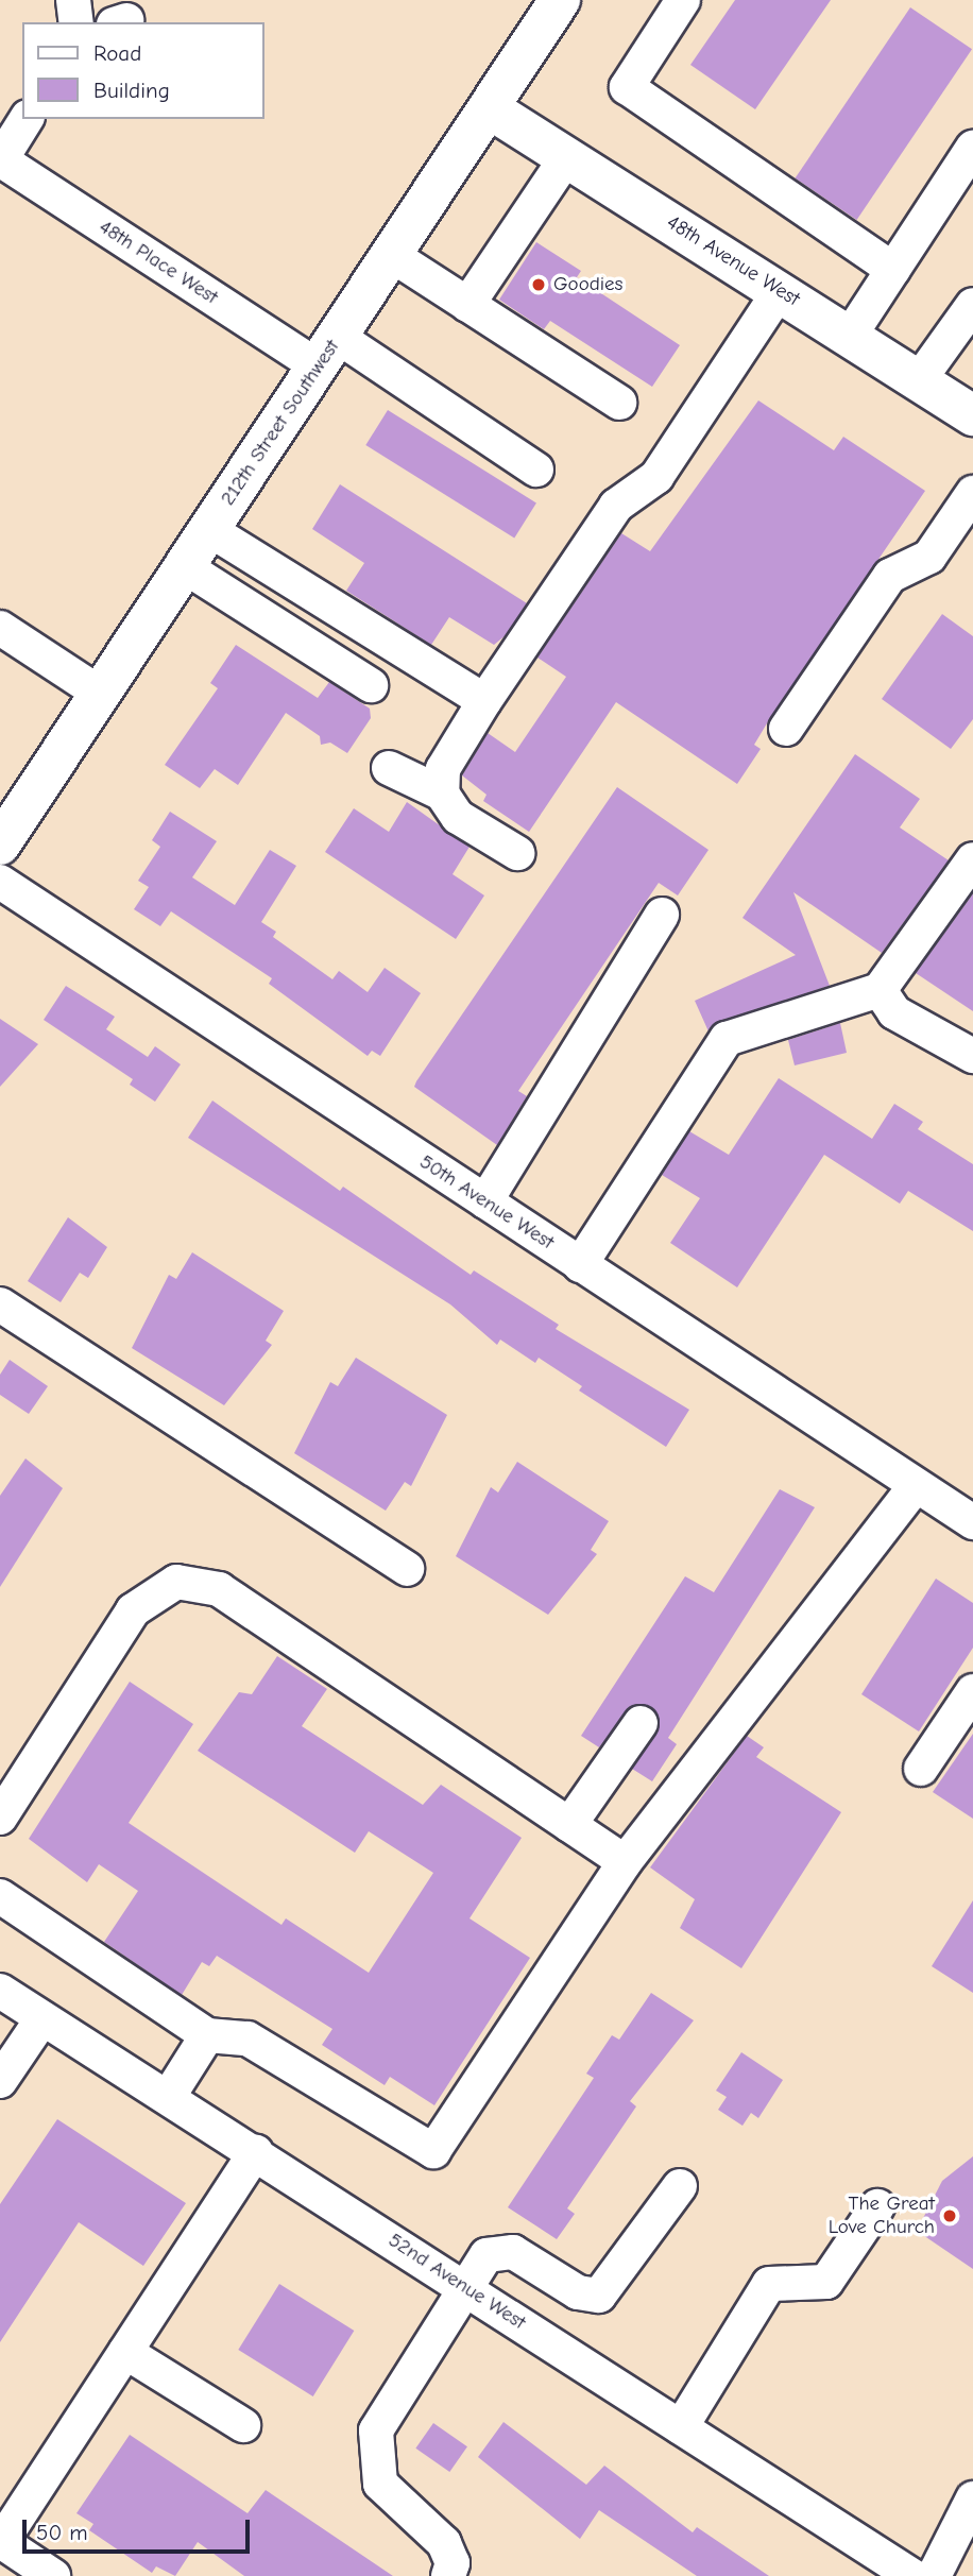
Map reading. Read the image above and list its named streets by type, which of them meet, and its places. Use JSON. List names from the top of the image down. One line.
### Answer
{"streets":{"main road":["48th Avenue West","212th Street Southwest"],"street":["48th Place West","50th Avenue West","52nd Avenue West"]},"crossings":[["48th Avenue West","212th Street Southwest"],["48th Place West","212th Street Southwest"]],"places":["Goodies","The Great Love Church"],"legend":["Road","Building"],"scale_bar":"50 m"}
